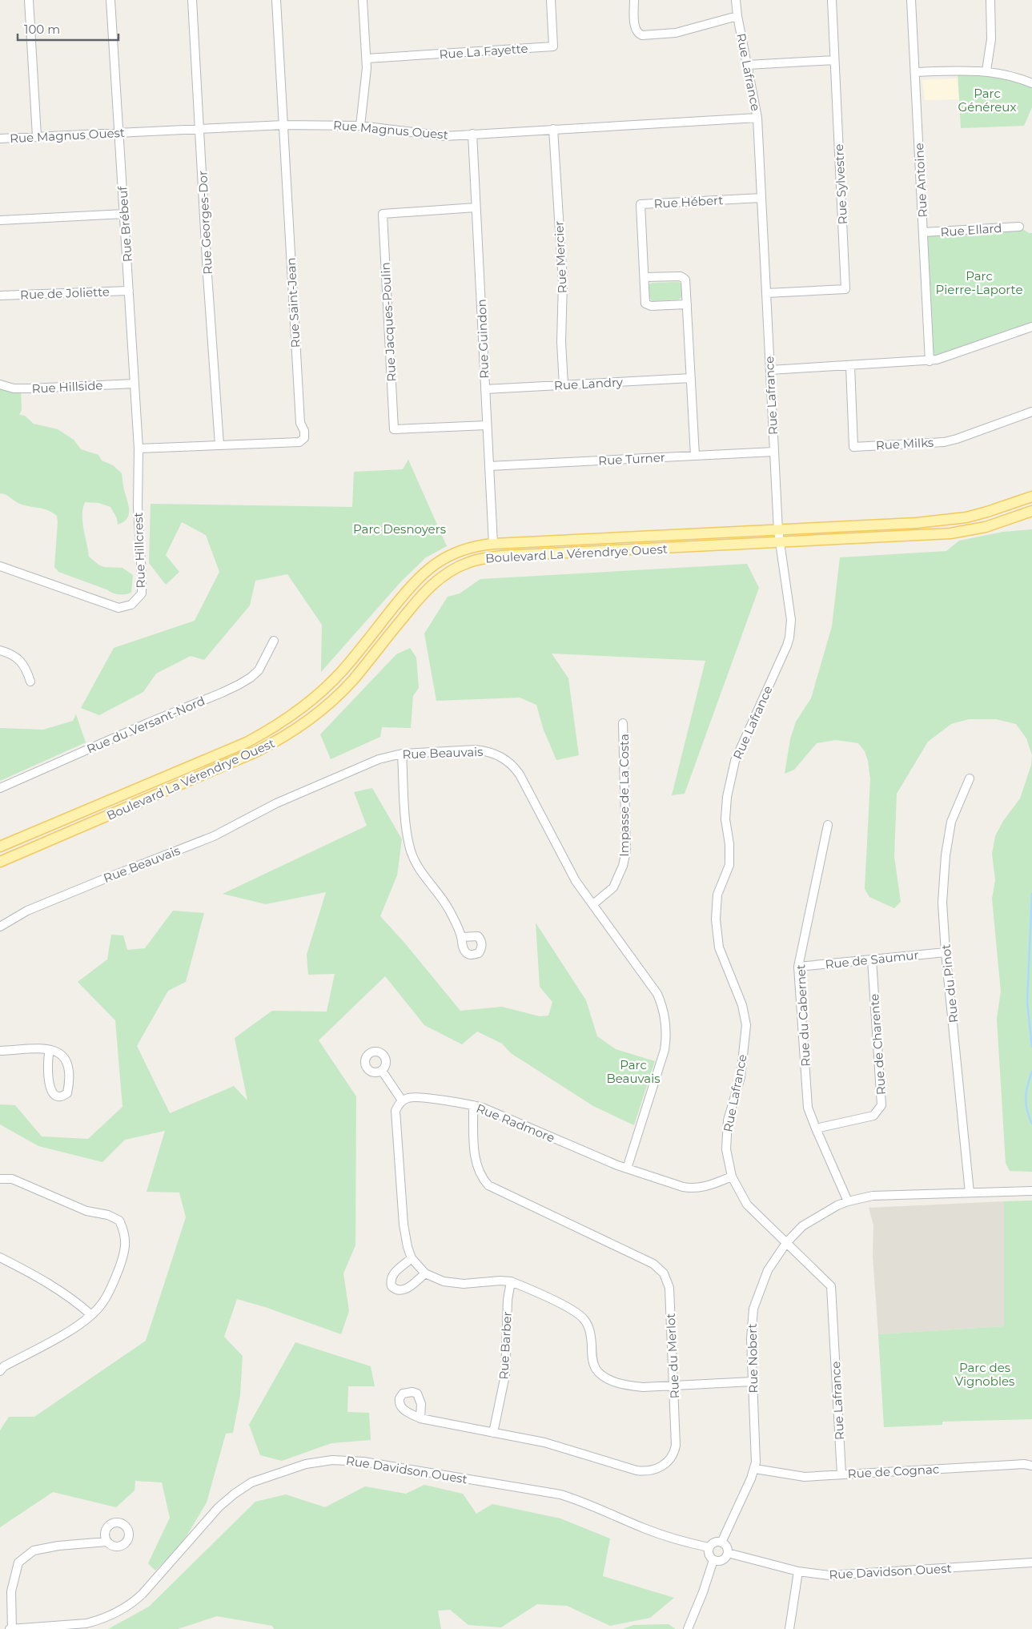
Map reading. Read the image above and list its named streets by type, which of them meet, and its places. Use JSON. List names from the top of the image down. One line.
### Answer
{"streets":{"main road":["Boulevard La Vérendrye Ouest"],"street":["Rue La Fayette","Rue Lafrance","Rue Magnus Ouest","Rue Antoine","Rue Sylvestre","Rue Hébert","Rue Georges-Dor","Rue Brébeuf","Rue Ellard","Rue Mercier","Rue de Joliette","Rue Saint-Jean","Rue Jacques-Poulin","Rue Guindon","Rue Landry","Rue Hillside","Rue Milks","Rue Turner","Rue Hillcrest","Rue du Versant-Nord","Rue Beauvais","Impasse de La Costa","Rue de Saumur","Rue du Pinot","Rue du Cabernet","Rue de Charente","Rue Radmore","Rue Barber","Rue du Merlot","Rue Nobert","Rue Davidson Ouest","Rue de Cognac"]},"crossings":[["Rue Lafrance","Rue Magnus Ouest"],["Rue Lafrance","Rue Sylvestre"],["Rue Lafrance","Rue Hébert"],["Rue Lafrance","Rue Turner"],["Rue Lafrance","Boulevard La Vérendrye Ouest"],["Rue Lafrance","Rue Radmore"],["Rue Lafrance","Rue Nobert"],["Rue Lafrance","Rue de Cognac"],["Rue Magnus Ouest","Rue Georges-Dor"],["Rue Magnus Ouest","Rue Brébeuf"],["Rue Magnus Ouest","Rue Mercier"],["Rue Magnus Ouest","Rue Saint-Jean"],["Rue Magnus Ouest","Rue Guindon"],["Rue Antoine","Rue Ellard"],["Rue Georges-Dor","Rue Saint-Jean"],["Rue Brébeuf","Rue de Joliette"],["Rue Brébeuf","Rue Saint-Jean"],["Rue Brébeuf","Rue Hillside"],["Rue Brébeuf","Rue Hillcrest"],["Rue Mercier","Rue Landry"],["Rue Saint-Jean","Rue Hillcrest"],["Rue Jacques-Poulin","Rue Guindon"],["Rue Guindon","Rue Landry"],["Rue Guindon","Rue Turner"],["Rue Guindon","Boulevard La Vérendrye Ouest"],["Rue Beauvais","Impasse de La Costa"],["Rue Beauvais","Rue Radmore"],["Rue de Saumur","Rue du Pinot"],["Rue de Saumur","Rue du Cabernet"],["Rue de Saumur","Rue de Charente"],["Rue du Pinot","Rue Nobert"],["Rue du Cabernet","Rue de Charente"],["Rue du Cabernet","Rue Nobert"],["Rue Radmore","Rue du Merlot"],["Rue Barber","Rue du Merlot"],["Rue Nobert","Rue Davidson Ouest"],["Rue Nobert","Rue de Cognac"]],"parks":["Parc Généreux","Parc Pierre-Laporte","Parc Desnoyers","Parc Beauvais","Parc des Vignobles"],"scale_bar":"100 m"}
